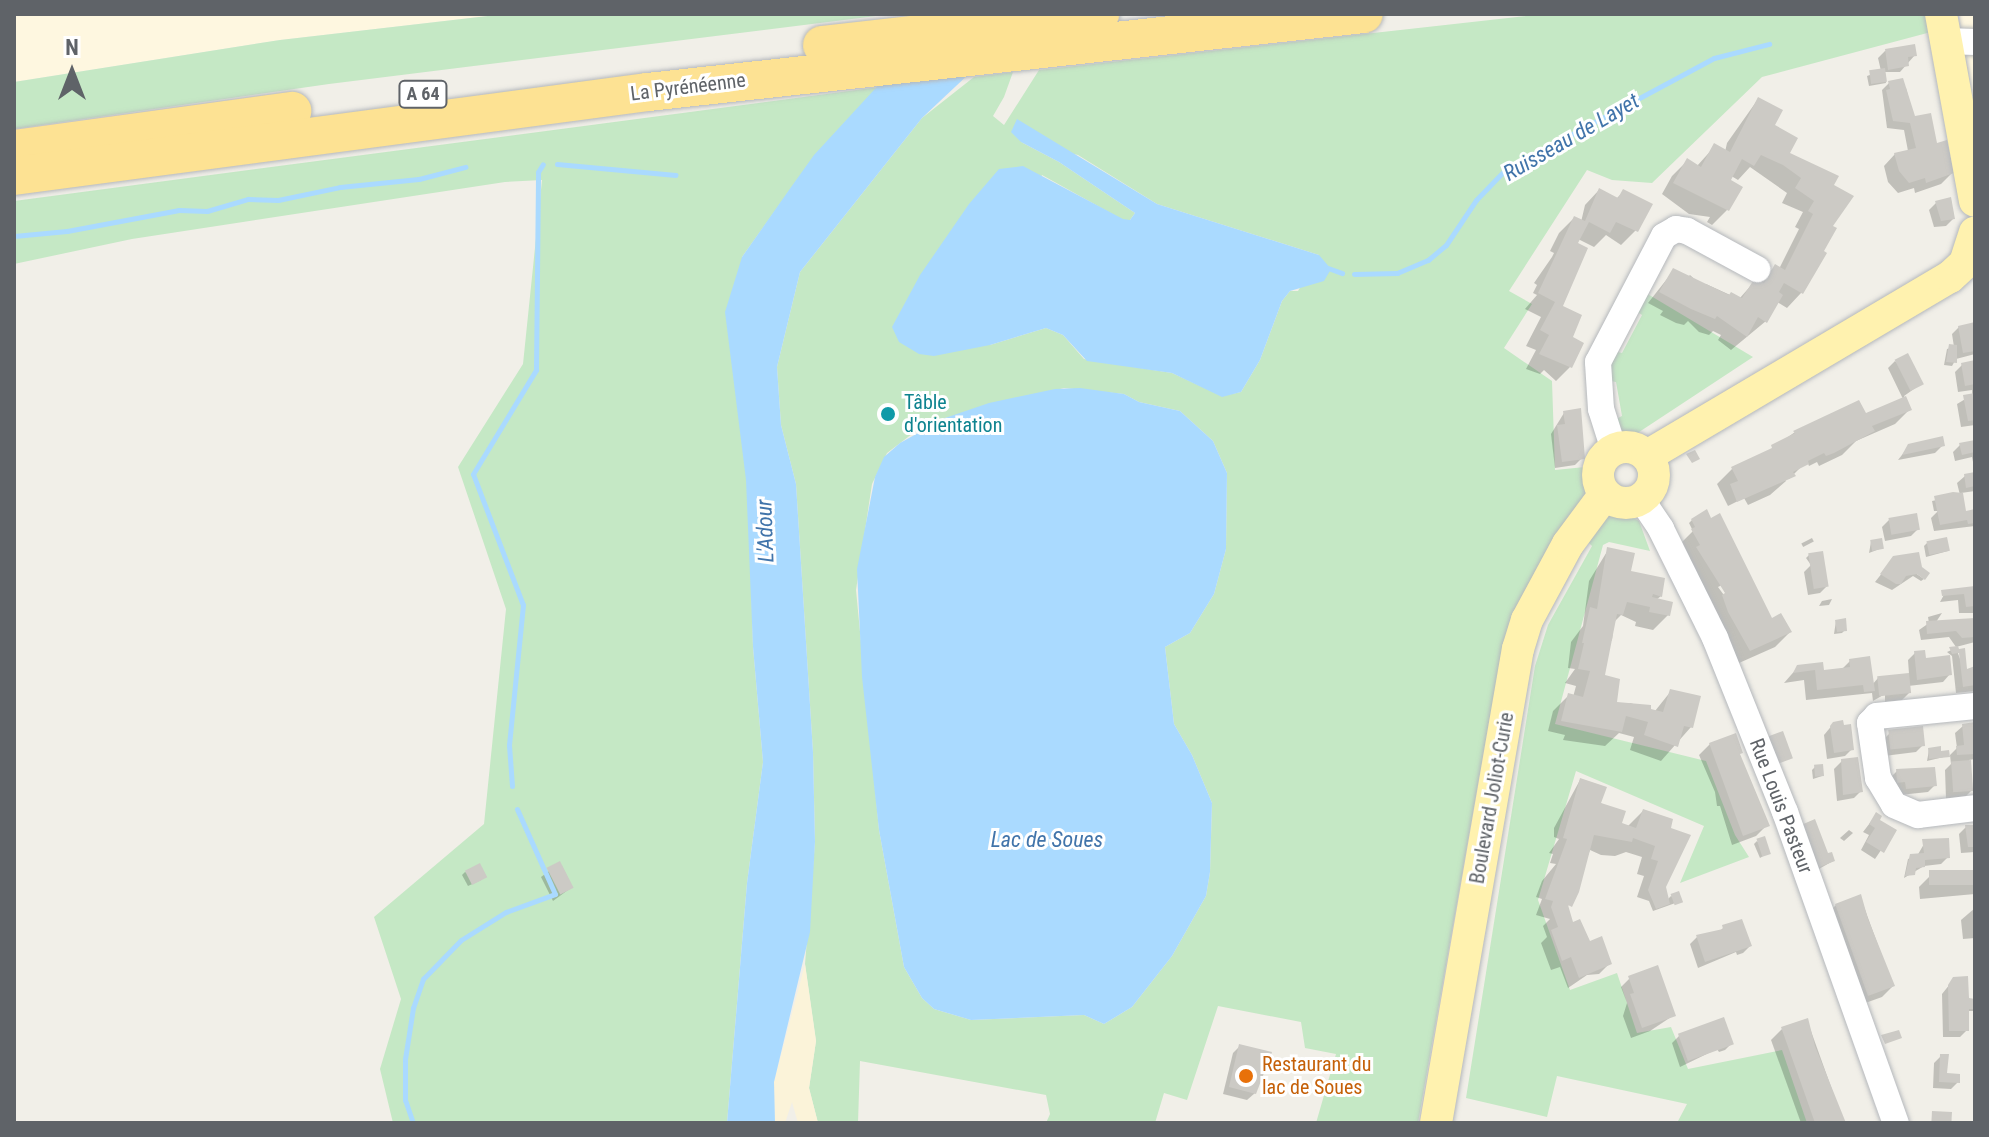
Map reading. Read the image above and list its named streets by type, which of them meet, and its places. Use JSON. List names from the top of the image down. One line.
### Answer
{"streets":{"highway":["La Pyrénéenne","A 64"],"main road":["Boulevard Joliot-Curie"],"street":["Rue Louis Pasteur"]},"crossings":[["Boulevard Joliot-Curie","Rue Louis Pasteur"]],"water":["Ruisseau de Layet","L'Adour","Lac de Soues"],"places":["Tâble d'orientation","Restaurant du lac de Soues"],"north":"top"}
